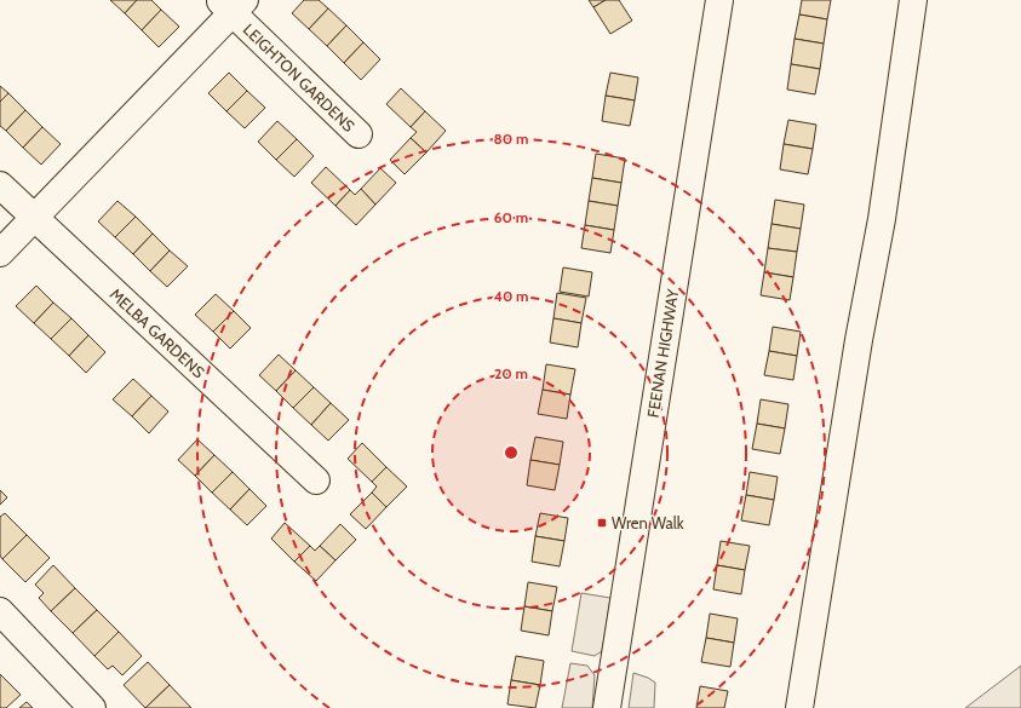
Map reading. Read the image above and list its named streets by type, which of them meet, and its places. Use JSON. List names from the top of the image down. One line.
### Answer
{"streets":{"street":["LEIGHTON GARDENS","MELBA GARDENS","FEENAN HIGHWAY"]},"places":{"transit":["Wren Walk"]},"rings":["80 m","60 m","40 m","20 m"]}
